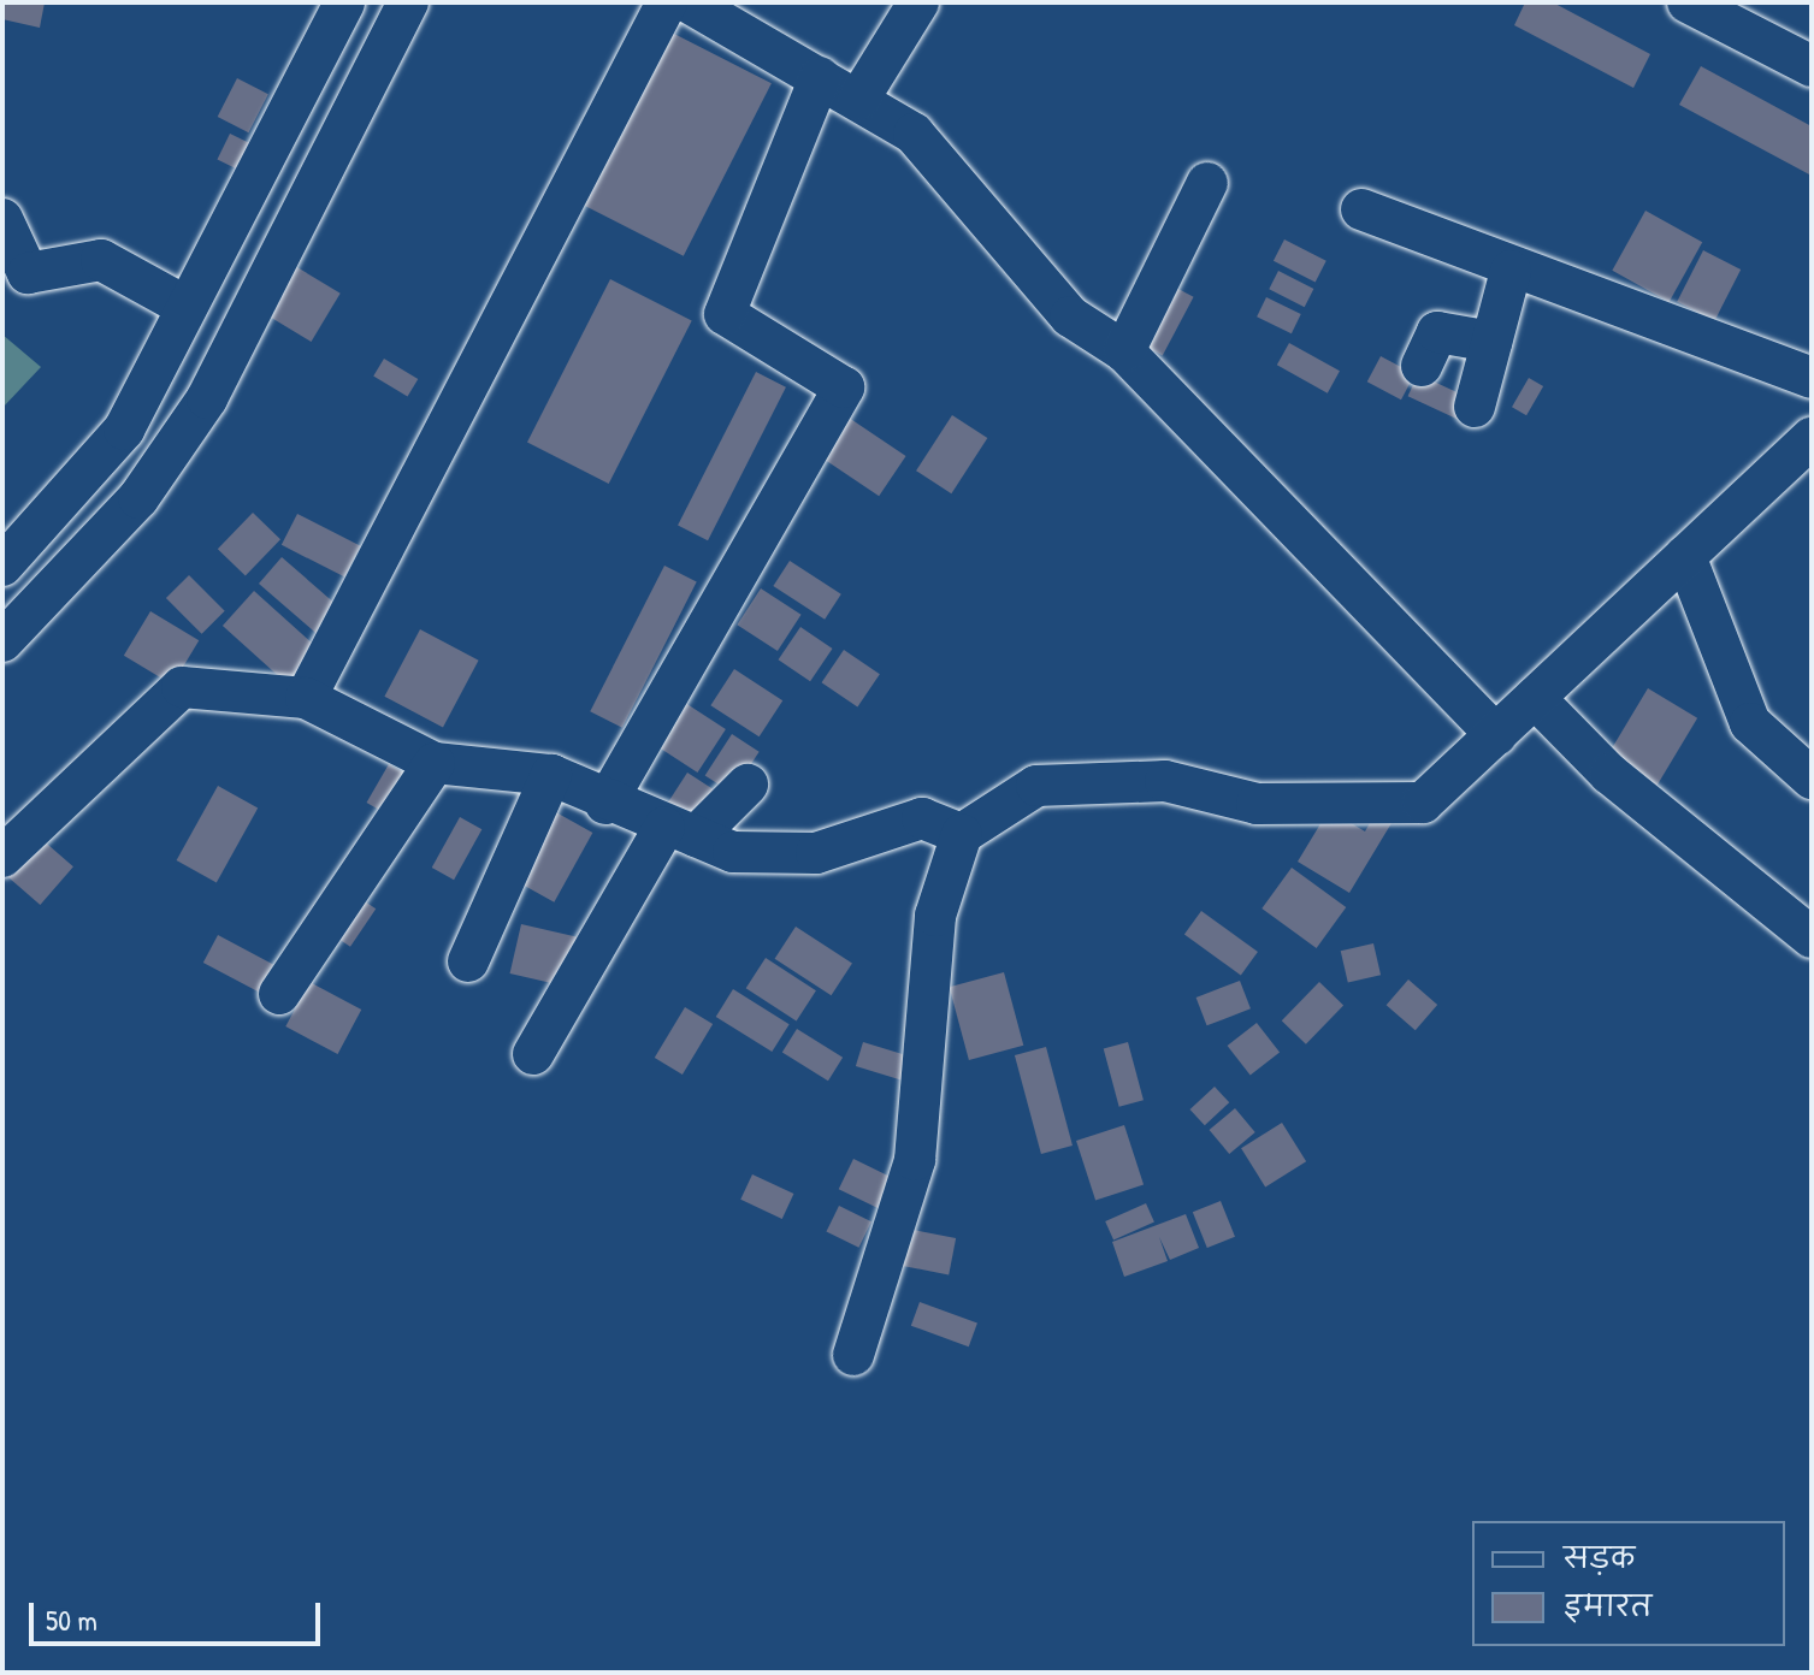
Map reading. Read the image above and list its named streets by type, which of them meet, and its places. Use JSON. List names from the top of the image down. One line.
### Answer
{"legend":["सड़क","इमारत"],"scale_bar":"50 m"}
